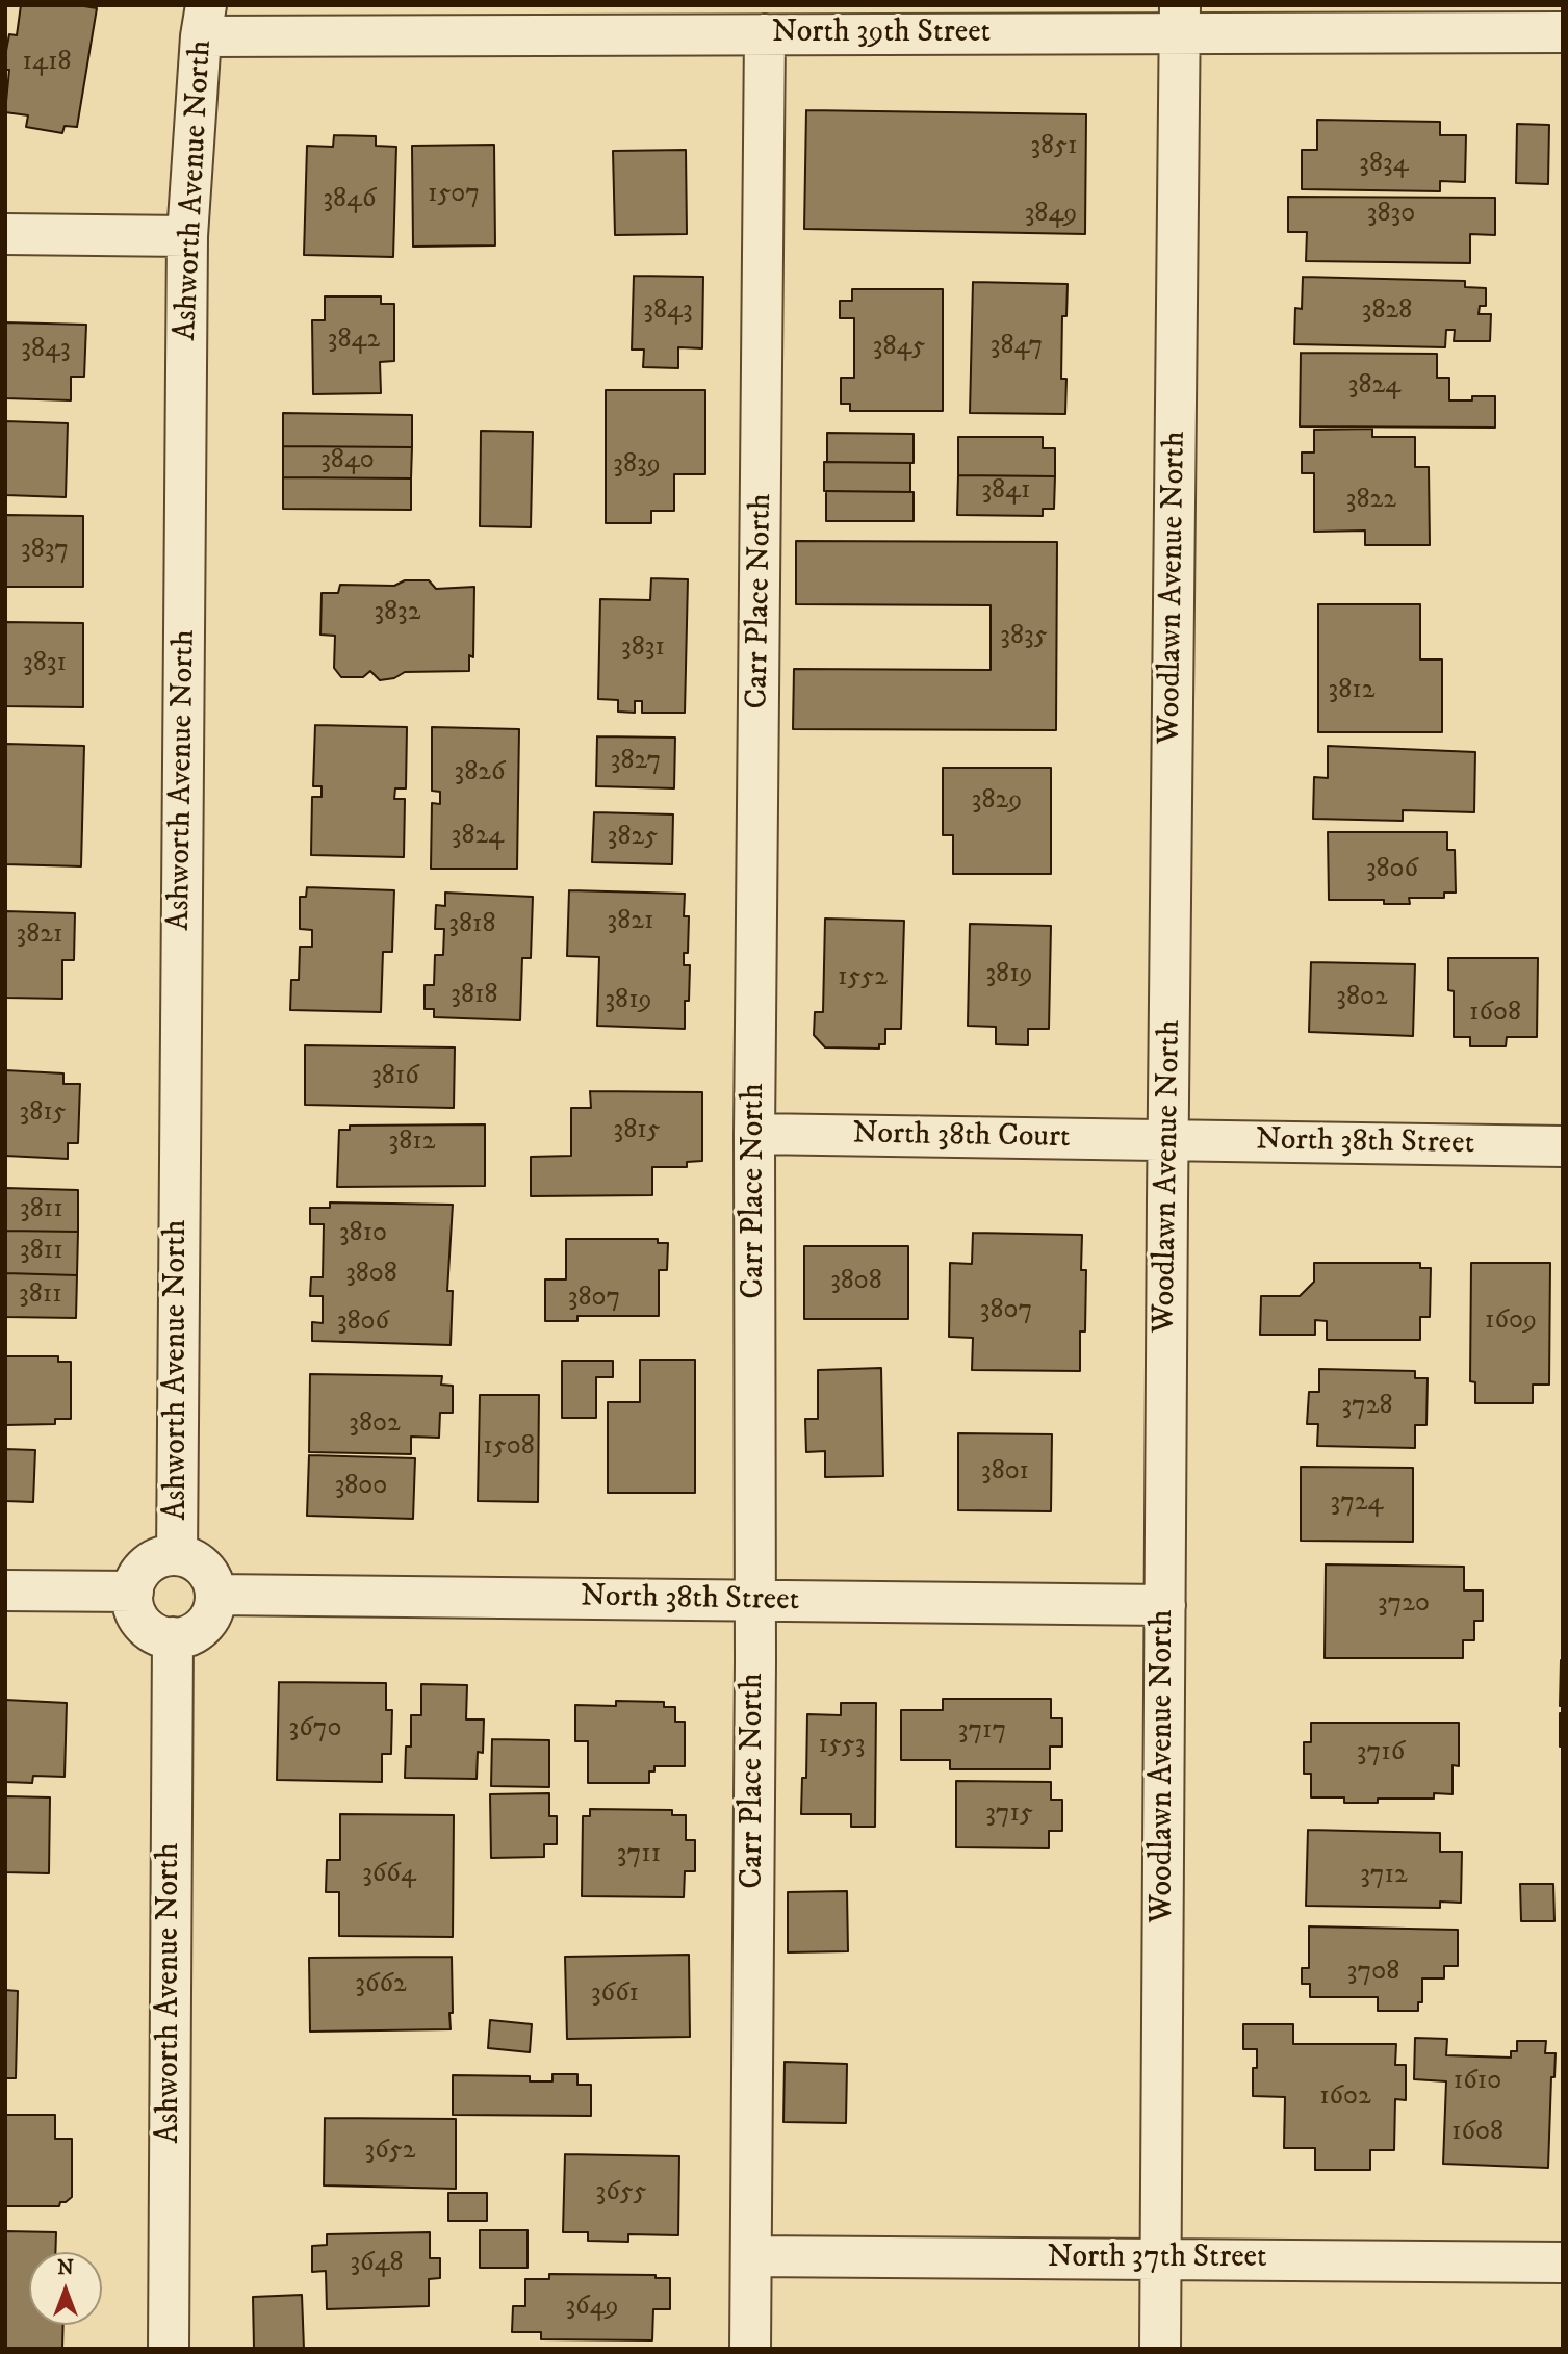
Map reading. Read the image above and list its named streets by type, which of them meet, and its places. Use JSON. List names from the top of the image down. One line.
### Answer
{"streets":{"street":["North 39th Street","Ashworth Avenue North","Woodlawn Avenue North","Carr Place North","North 38th Court","North 38th Street","North 37th Street"]},"crossings":[["North 39th Street","Ashworth Avenue North"],["North 39th Street","Woodlawn Avenue North"],["North 39th Street","Carr Place North"],["Ashworth Avenue North","North 38th Street"],["Woodlawn Avenue North","North 38th Court"],["Woodlawn Avenue North","North 38th Street"],["Woodlawn Avenue North","North 37th Street"],["Carr Place North","North 38th Court"],["Carr Place North","North 38th Street"],["Carr Place North","North 37th Street"],["North 38th Court","North 38th Street"]],"house_numbers":["1418","3851","3834","1507","3846","3849","3830","3843","3828","3842","3847","3845","3843","3824","3840","3839","3841","3822","3837","3832","3835","3831","3831","3812","3827","3826","3829","3824","3825","3806","3821","3818","3821","3819","1552","3818","3802","3819","1608","3816","3815","3815","3812","3811","3810","3811","3808","3808","3811","3807","3807","1609","3806","3728","3802","1508","3801","3800","3724","3720","3670","3717","1553","3716","3715","3711","3664","3712","3708","3662","3661","1610","1602","1608","3652","3655","3648","3649"],"north":"top"}
